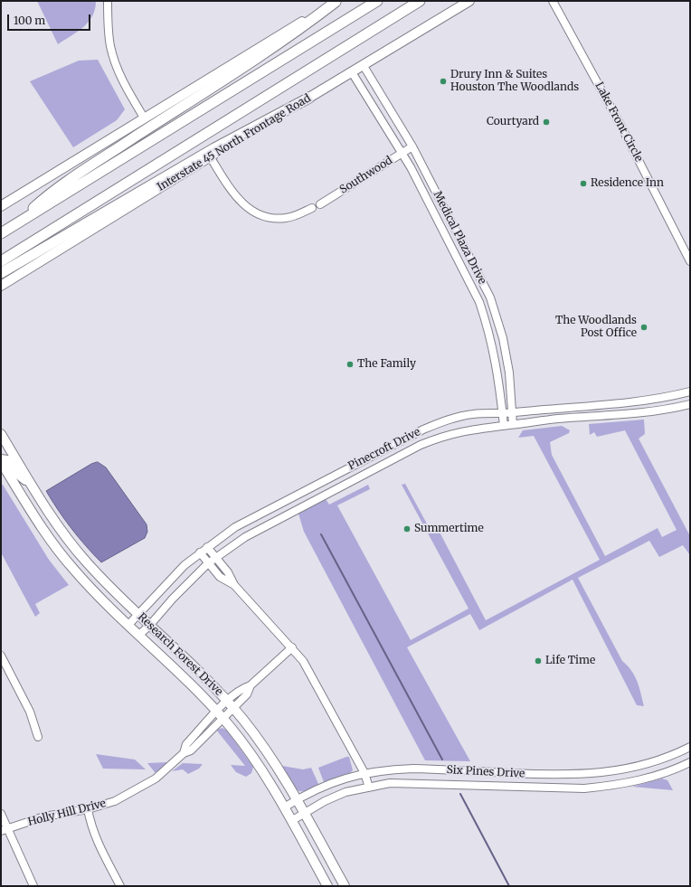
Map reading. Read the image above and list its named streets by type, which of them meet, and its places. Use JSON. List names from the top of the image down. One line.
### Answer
{"streets":{"main road":["Interstate 45 North Frontage Road","Research Forest Drive"],"street":["Lake Front Circle","Southwood","Medical Plaza Drive","Pinecroft Drive","Six Pines Drive","Holly Hill Drive"]},"crossings":[["Interstate 45 North Frontage Road","Medical Plaza Drive"],["Southwood","Medical Plaza Drive"],["Medical Plaza Drive","Pinecroft Drive"],["Pinecroft Drive","Research Forest Drive"],["Research Forest Drive","Six Pines Drive"],["Research Forest Drive","Holly Hill Drive"]],"places":["Drury Inn & Suites Houston The Woodlands","Courtyard","Residence Inn","The Woodlands Post Office","The Family","Summertime","Life Time"],"scale_bar":"100 m"}
